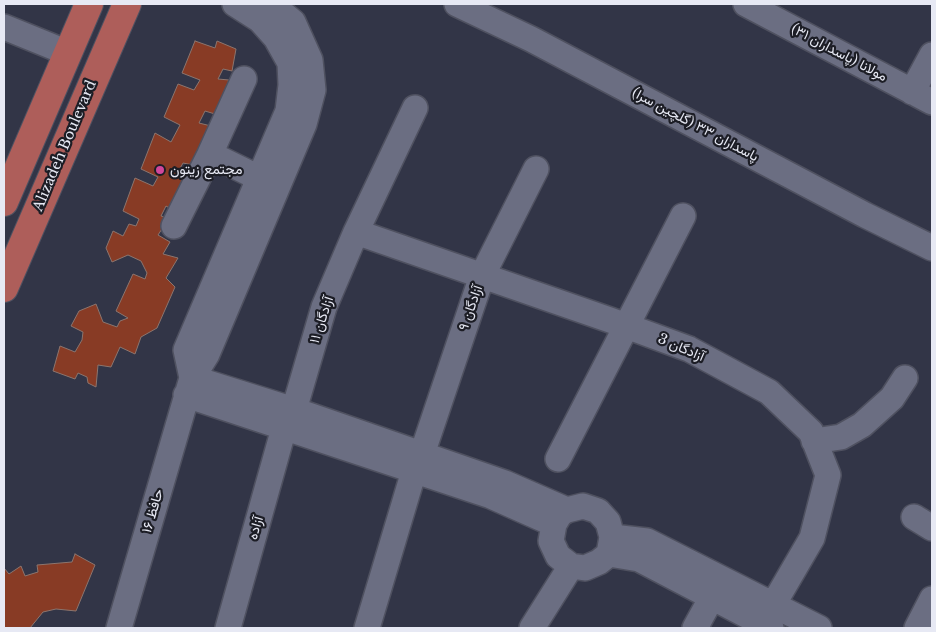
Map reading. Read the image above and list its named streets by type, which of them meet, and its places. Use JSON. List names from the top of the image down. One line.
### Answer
{"streets":{"main road":["Alizadeh Boulevard"],"street":["مولانا (پاسداران ۳۱)","پاسداران ۳۳ (گلچین سرا)","آزادگان ۹","آزادگان ۱۱","آزادگان 3","حافظ ۱۶","آزاده"]},"crossings":[["آزادگان ۹","آزادگان 3"],["آزادگان ۱۱","آزادگان 3"],["آزادگان ۱۱","آزاده"]],"places":["مجتمع زیتون"]}
